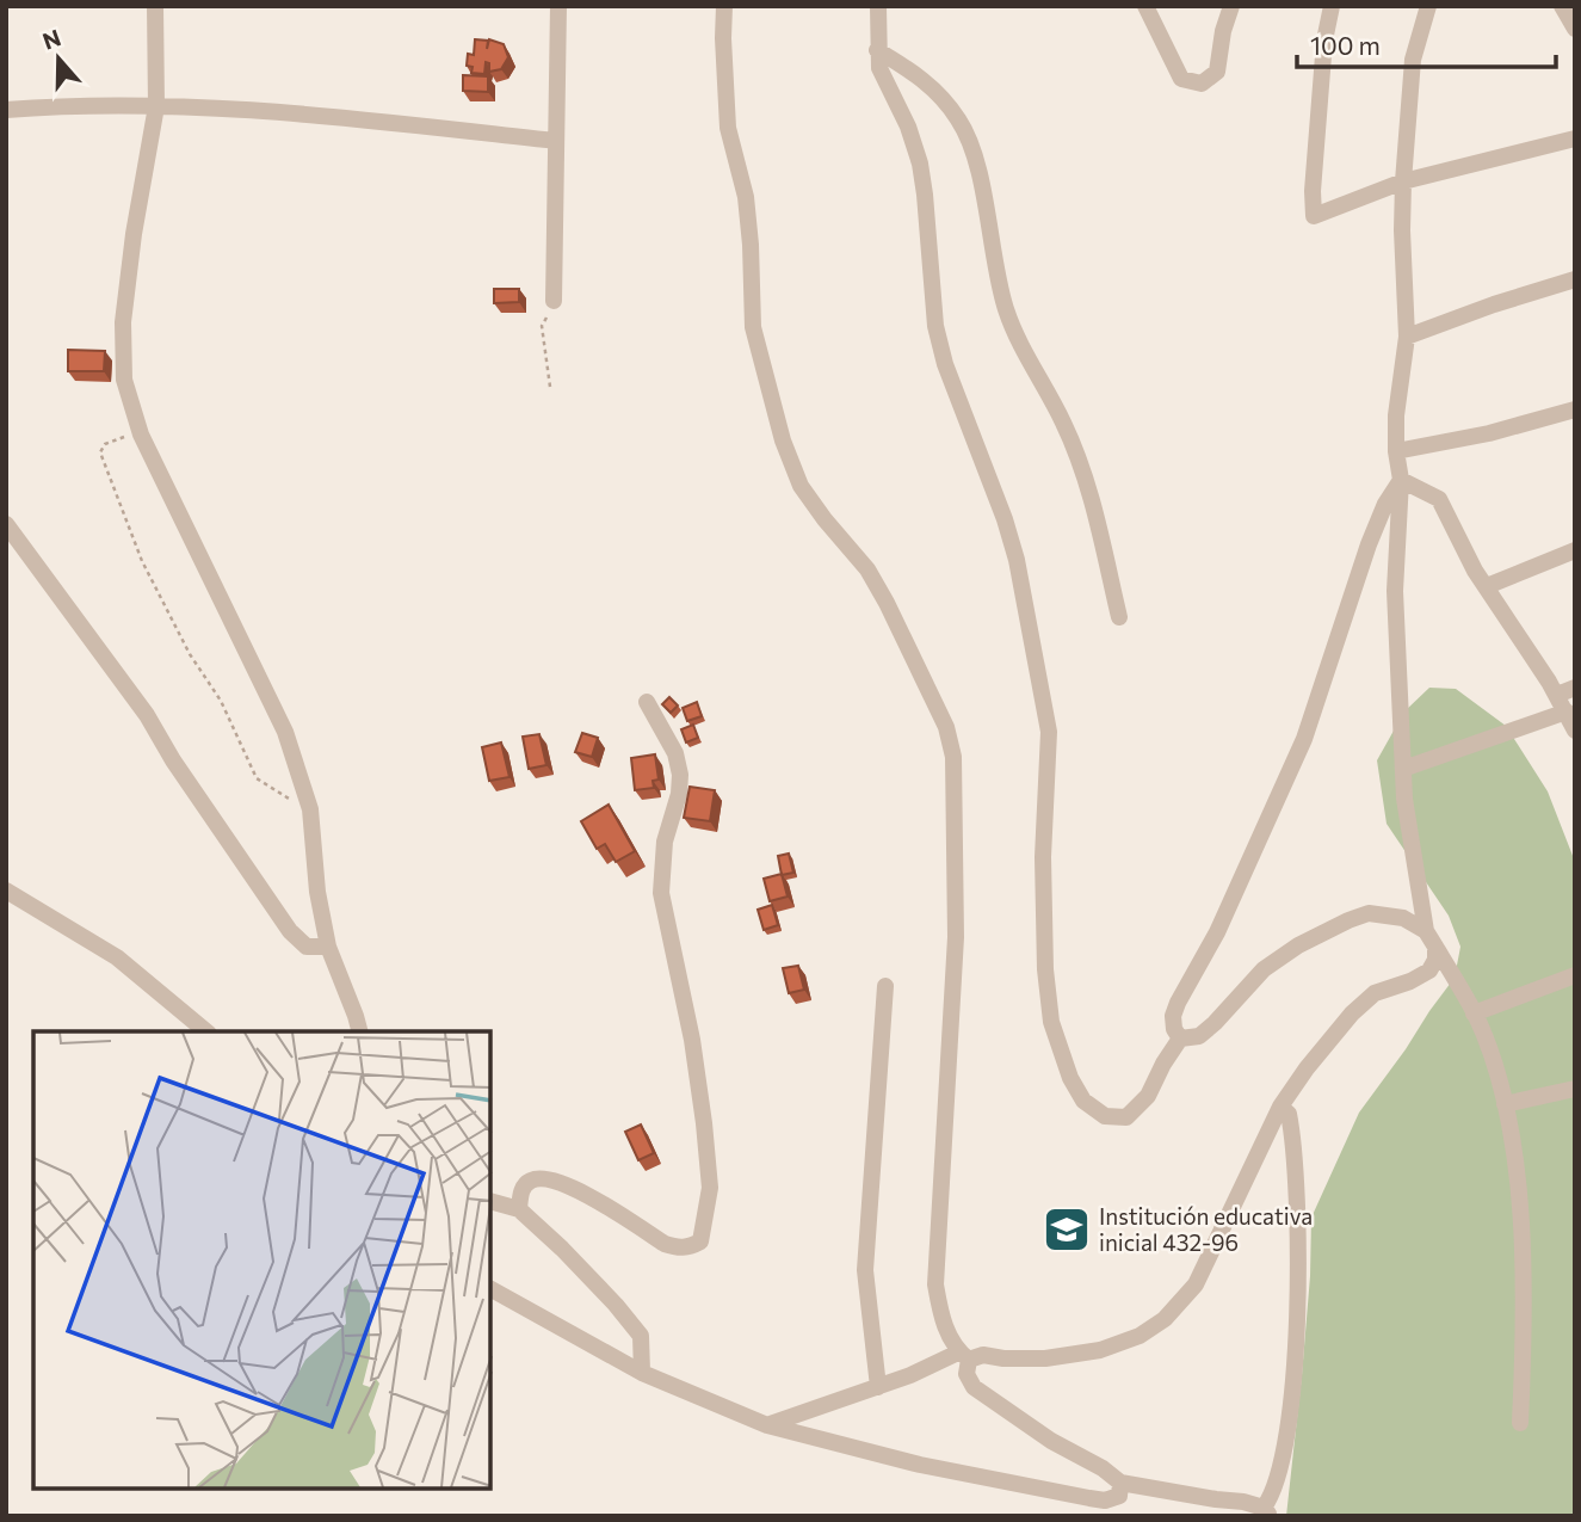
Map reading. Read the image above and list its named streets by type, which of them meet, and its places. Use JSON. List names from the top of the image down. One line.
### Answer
{"places":{"school or university":["Institución educativa inicial 432-96"]},"scale_bar":"100 m","north":"top"}
